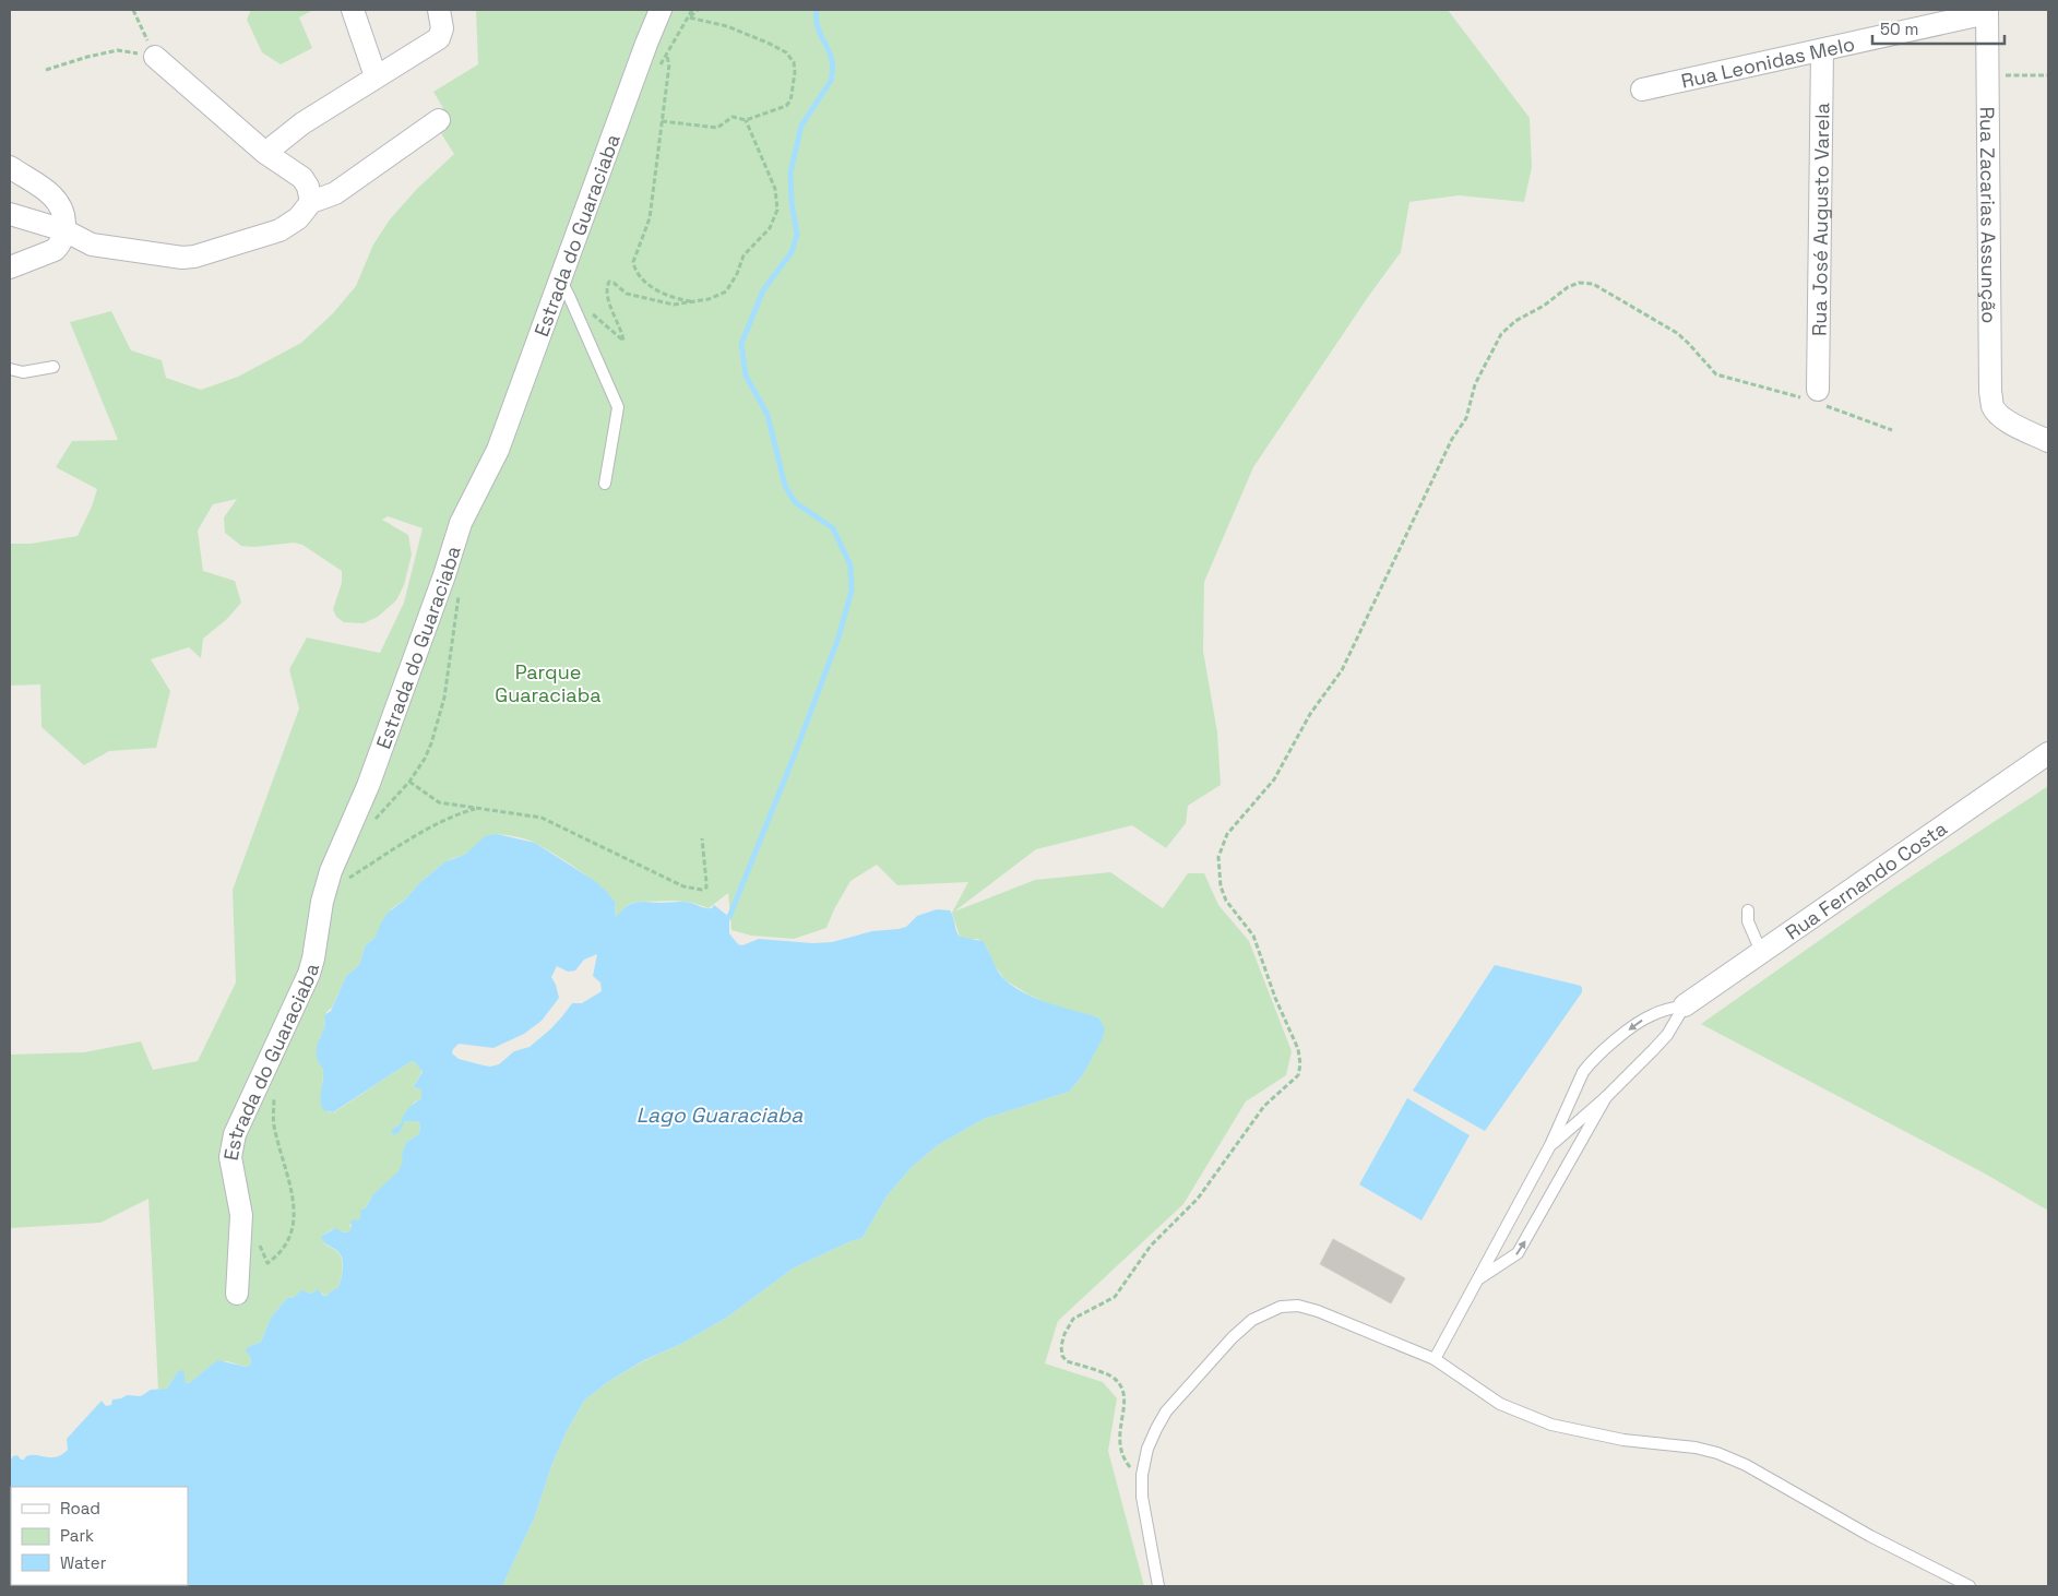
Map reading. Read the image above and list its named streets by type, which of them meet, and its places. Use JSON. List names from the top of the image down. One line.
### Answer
{"streets":{"street":["Rua Leonidas Melo","Rua Zacarias Assunção","Rua José Augusto Varela","Estrada do Guaraciaba","Rua Fernando Costa"]},"crossings":[["Rua Leonidas Melo","Rua Zacarias Assunção"],["Rua Leonidas Melo","Rua José Augusto Varela"]],"water":["Lago Guaraciaba"],"parks":["Parque Guaraciaba"],"legend":["Road","Park","Water"],"scale_bar":"50 m"}
